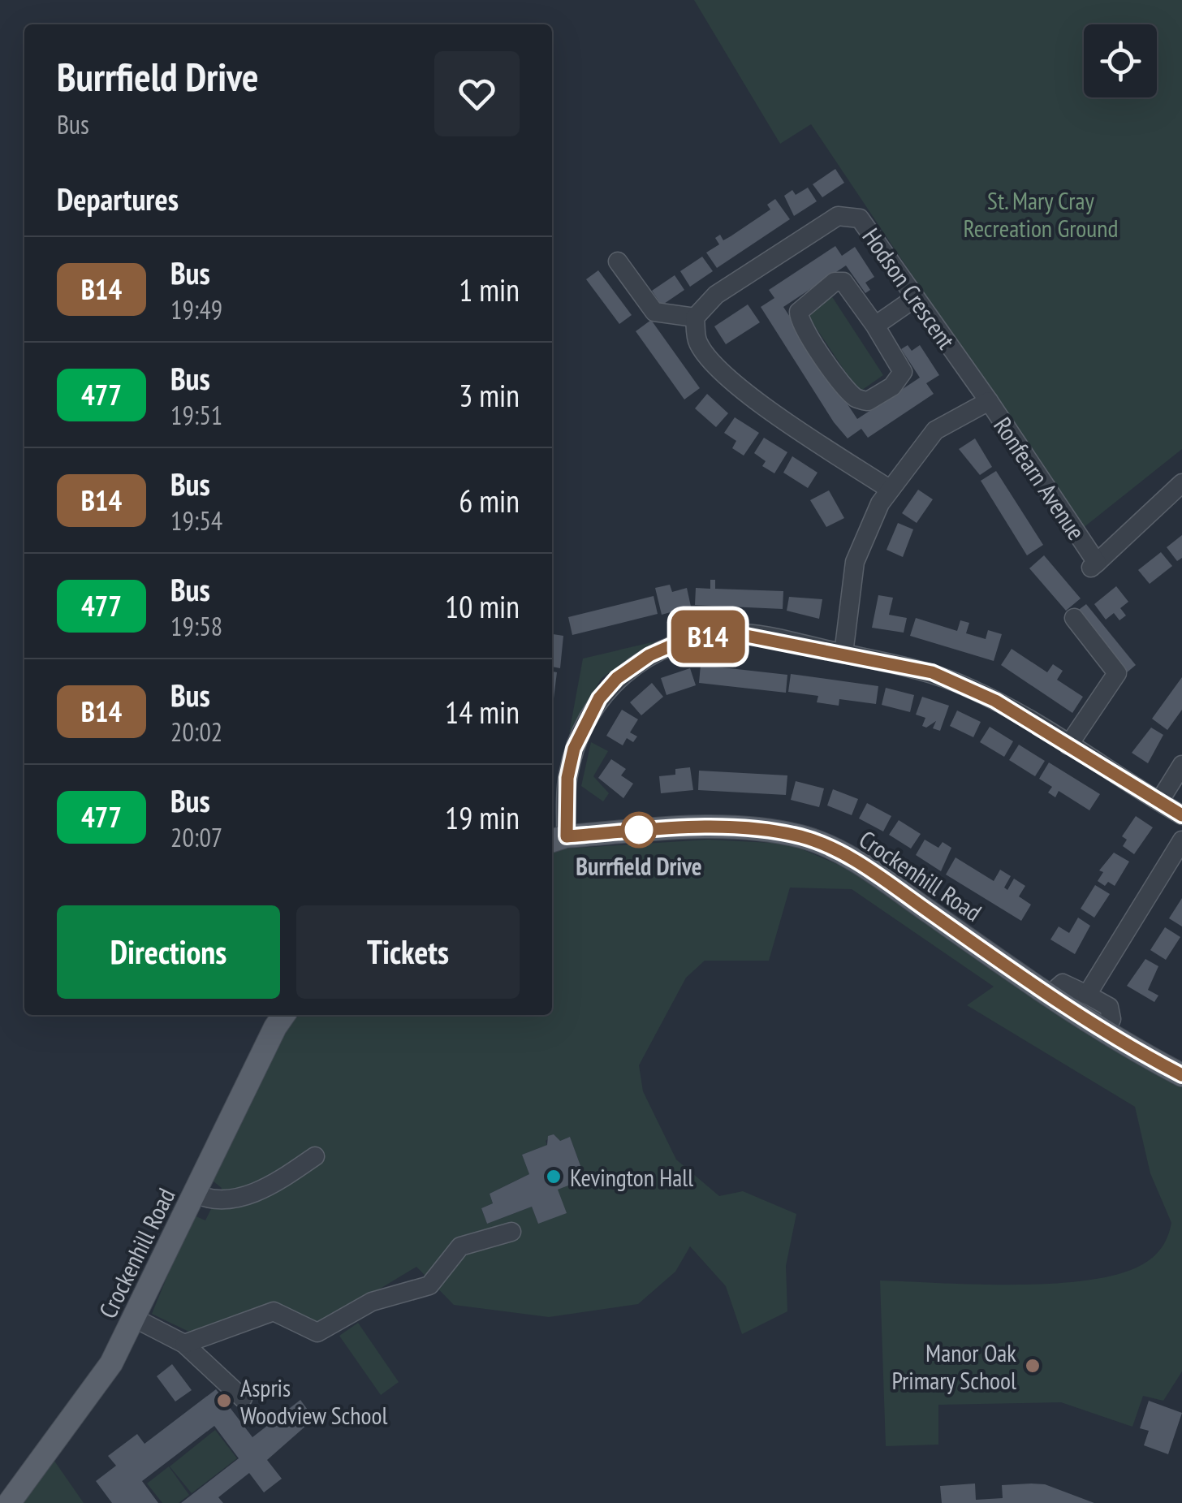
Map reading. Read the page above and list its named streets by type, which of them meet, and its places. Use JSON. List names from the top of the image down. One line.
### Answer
{"streets":{"main road":["Crockenhill Road"],"street":["Hodson Crescent","Ronfearn Avenue"]},"crossings":[["Hodson Crescent","Ronfearn Avenue"]],"parks":["St. Mary Cray Recreation Ground"],"places":["Burrfield Drive","Kevington Hall","Manor Oak Primary School","Aspris Woodview School"],"lines":["bus line B14"],"page":{"on_map":"B14","heading":[["Burrfield Drive","Bus"],"Departures"],"list":[{"mark":"B14","name":"Bus","note":"19:49","value":"1 min"},{"mark":"477","name":"Bus","note":"19:51","value":"3 min"},{"mark":"B14","name":"Bus","note":"19:54","value":"6 min"},{"mark":"477","name":"Bus","note":"19:58","value":"10 min"},{"mark":"B14","name":"Bus","note":"20:02","value":"14 min"},{"mark":"477","name":"Bus","note":"20:07","value":"19 min"}],"buttons":["Directions","Tickets"]}}
